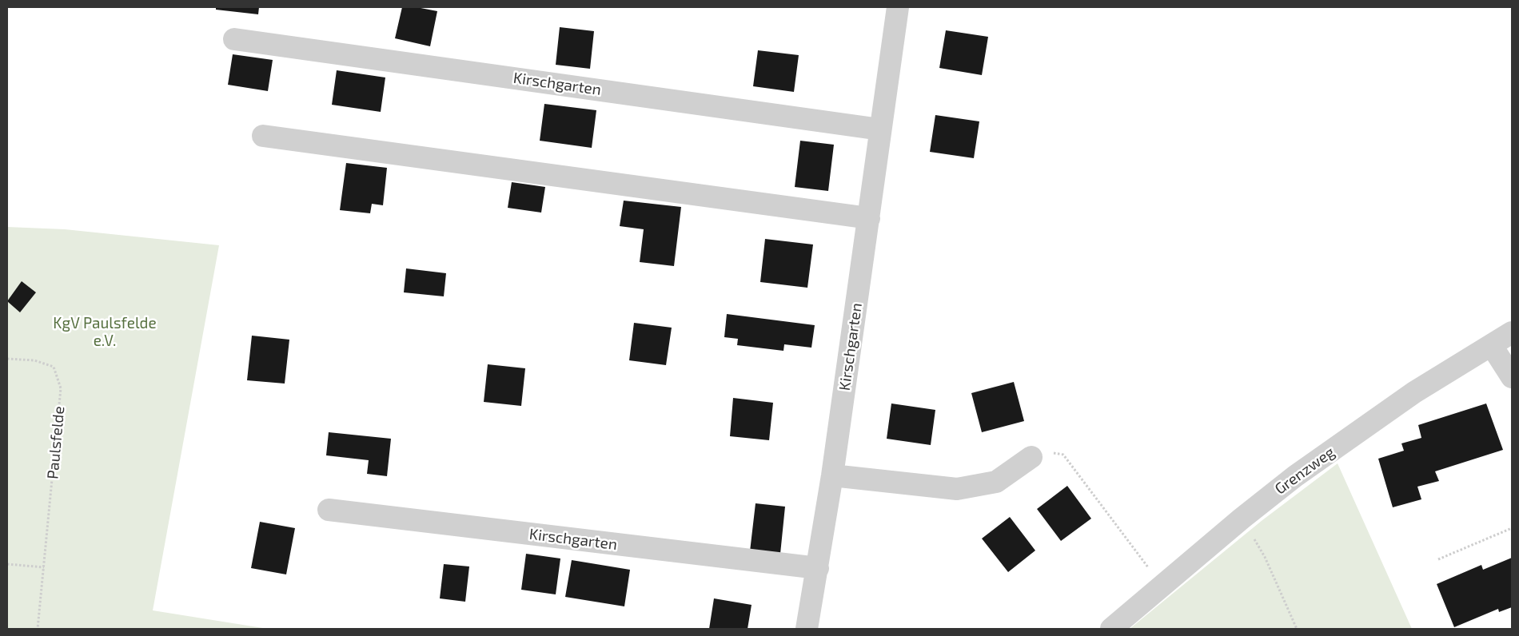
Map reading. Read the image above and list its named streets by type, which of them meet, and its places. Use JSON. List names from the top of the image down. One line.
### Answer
{"streets":{"street":["Kirschgarten","Grenzweg"],"path":["Paulsfelde"]},"parks":["KgV Paulsfelde e.V."]}
